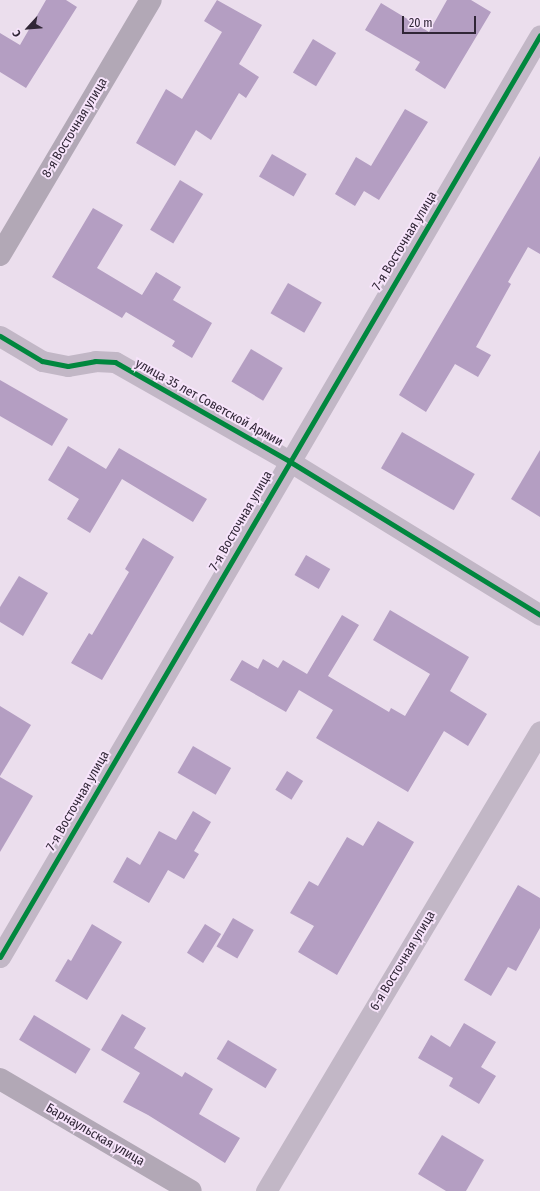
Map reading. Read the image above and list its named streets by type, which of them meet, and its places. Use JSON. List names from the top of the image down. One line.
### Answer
{"streets":{"street":["8-я Восточная улица","7-я Восточная улица","улица 35 лет Советской Армии","6-я Восточная улица","Барнаульская улица"]},"crossings":[["7-я Восточная улица","улица 35 лет Советской Армии"]],"scale_bar":"20 m","north":"bottom left"}
